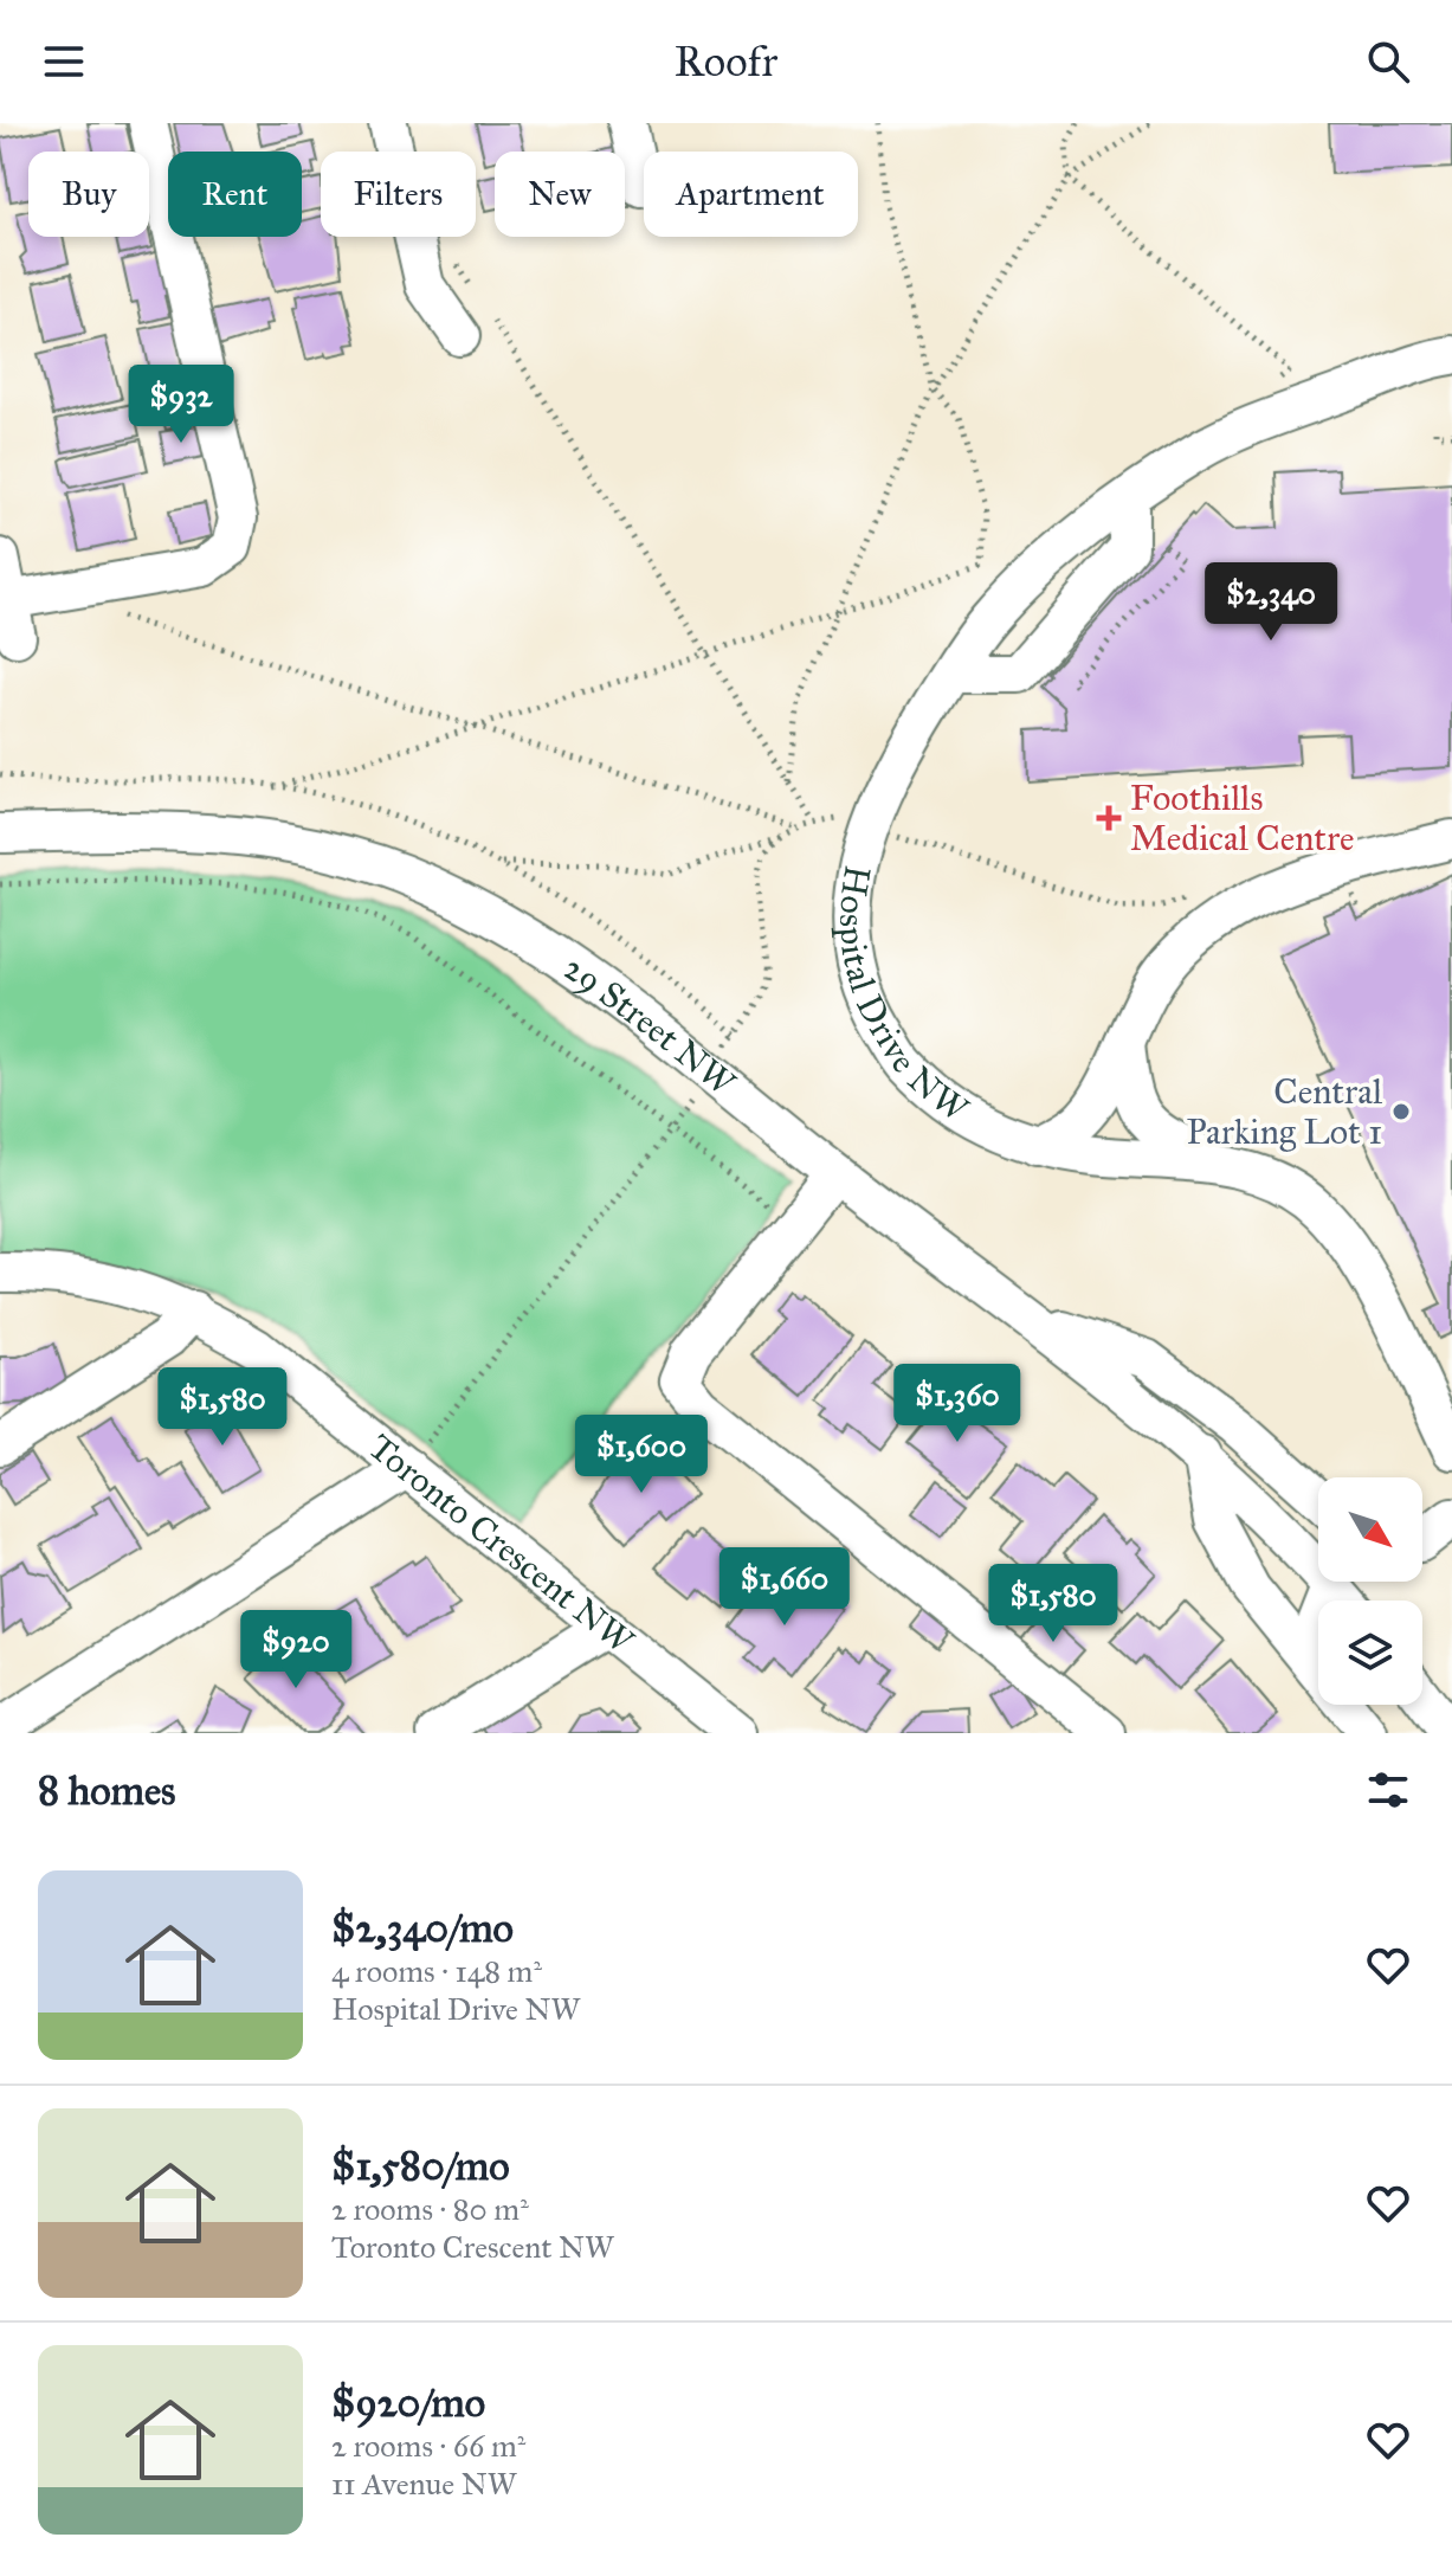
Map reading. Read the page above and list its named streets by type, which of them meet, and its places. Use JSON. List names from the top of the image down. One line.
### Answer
{"streets":{"street":["Hospital Drive NW","29 Street NW","Toronto Crescent NW"]},"places":{"health":["Foothills Medical Centre"],"other":["Central Parking Lot 1"]},"north":"bottom right","page":{"header":"Roofr","chip":["Buy","Rent","Filters","New","Apartment"],"price":["$932","$2,340","$1,360","$1,580","$1,600","$1,660","$1,580","$920"],"heading":"8 homes","list":[{"name":"$2,340/mo","note":"4 rooms · 148 m² · Hospital Drive NW"},{"name":"$1,580/mo","note":"2 rooms · 80 m² · Toronto Crescent NW"},{"name":"$920/mo","note":"2 rooms · 66 m² · 11 Avenue NW"}]}}
